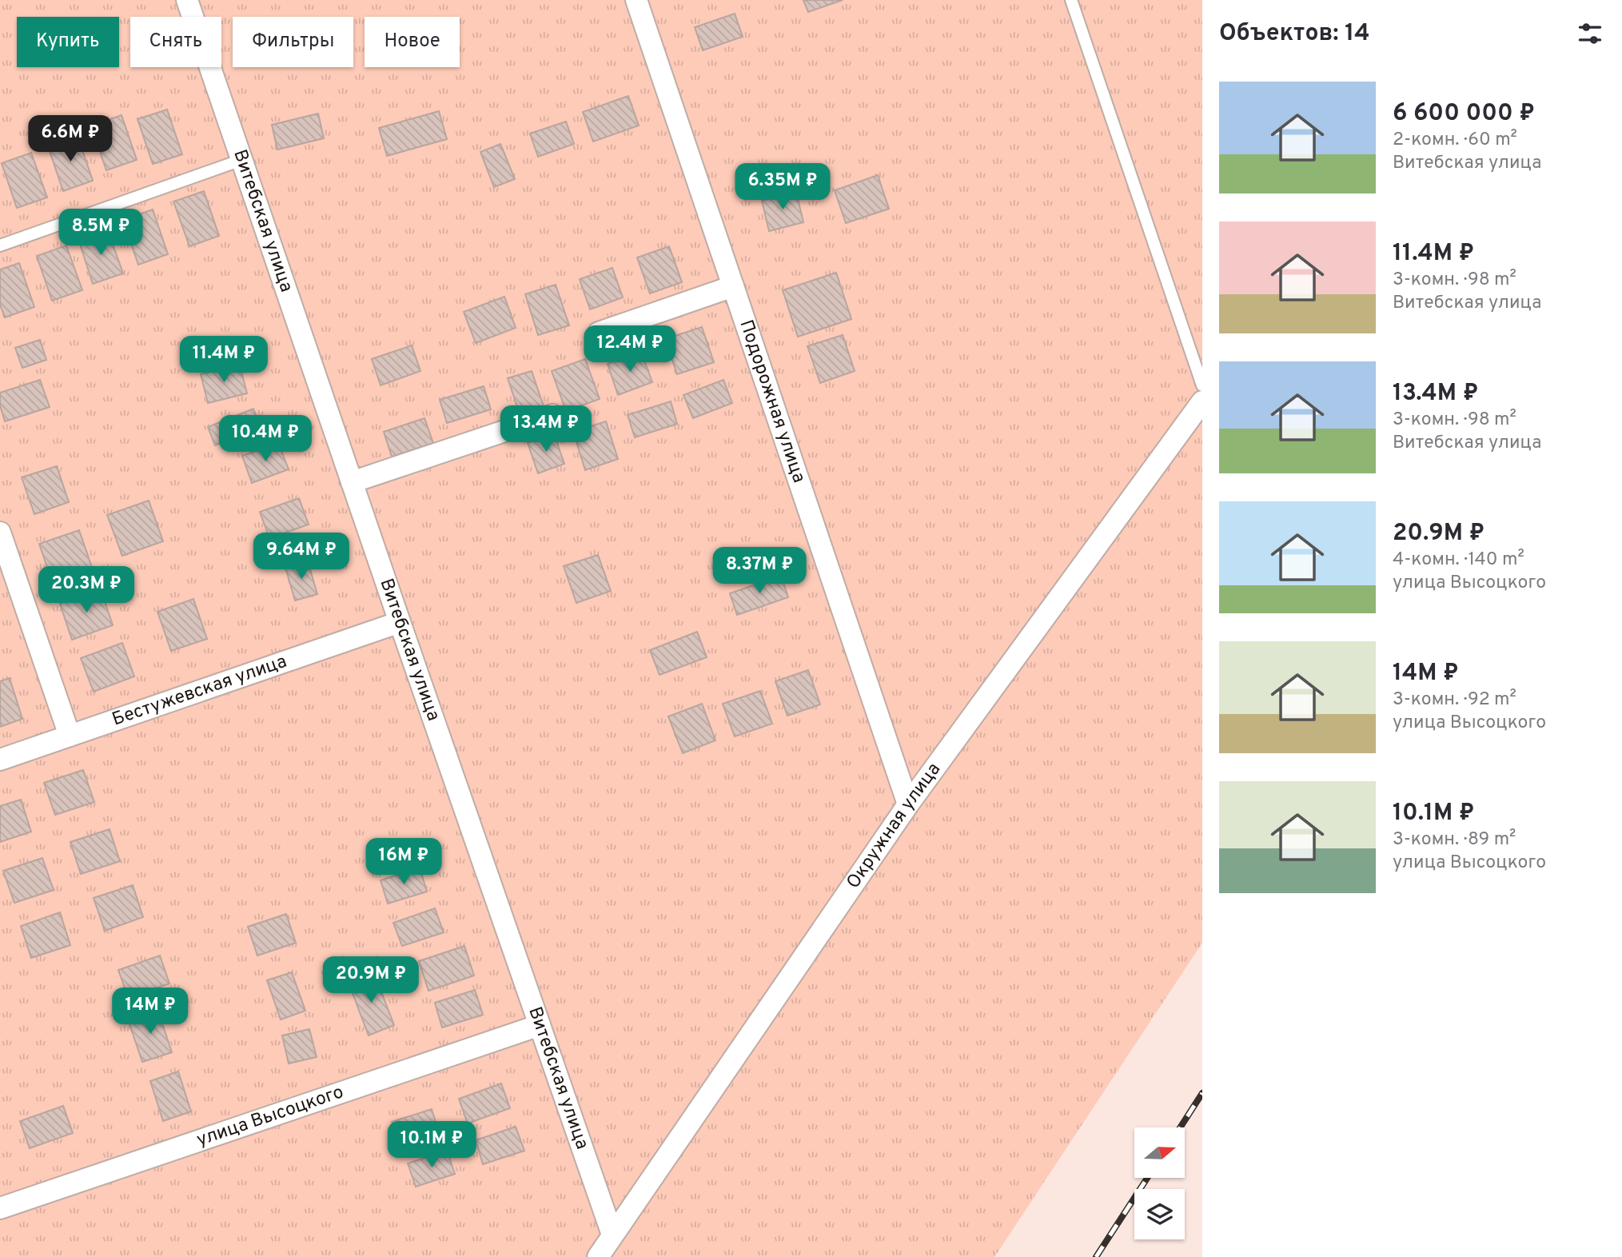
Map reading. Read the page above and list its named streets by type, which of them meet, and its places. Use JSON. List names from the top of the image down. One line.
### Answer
{"streets":{"street":["Витебская улица","Подорожная улица","Бестужевская улица","Окружная улица","улица Высоцкого"]},"crossings":[["Витебская улица","Бестужевская улица"],["Витебская улица","Окружная улица"],["Витебская улица","улица Высоцкого"],["Подорожная улица","Окружная улица"]],"north":"right","page":{"heading":"Объектов: 14","chip":["Купить","Снять","Фильтры","Новое"],"list":[{"name":"6 600 000 ₽","note":"2-комн. · 60 m² · Витебская улица"},{"name":"11.4M ₽","note":"3-комн. · 98 m² · Витебская улица"},{"name":"13.4M ₽","note":"3-комн. · 98 m² · Витебская улица"},{"name":"20.9M ₽","note":"4-комн. · 140 m² · улица Высоцкого"},{"name":"14M ₽","note":"3-комн. · 92 m² · улица Высоцкого"},{"name":"10.1M ₽","note":"3-комн. · 89 m² · улица Высоцкого"}],"price":["6.6M ₽","6.35M ₽","8.5M ₽","12.4M ₽","11.4M ₽","13.4M ₽","10.4M ₽","9.64M ₽","8.37M ₽","20.3M ₽","16M ₽","20.9M ₽","14M ₽","10.1M ₽"]}}
